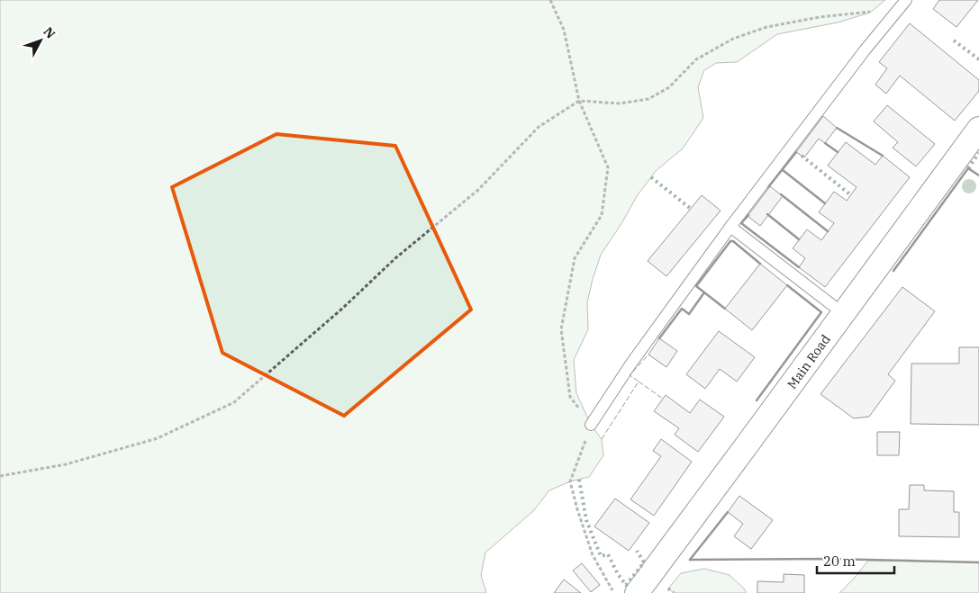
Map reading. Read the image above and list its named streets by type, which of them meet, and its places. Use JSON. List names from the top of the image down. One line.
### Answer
{"streets":{"street":["Main Road"]},"scale_bar":"20 m","north":"top right"}
